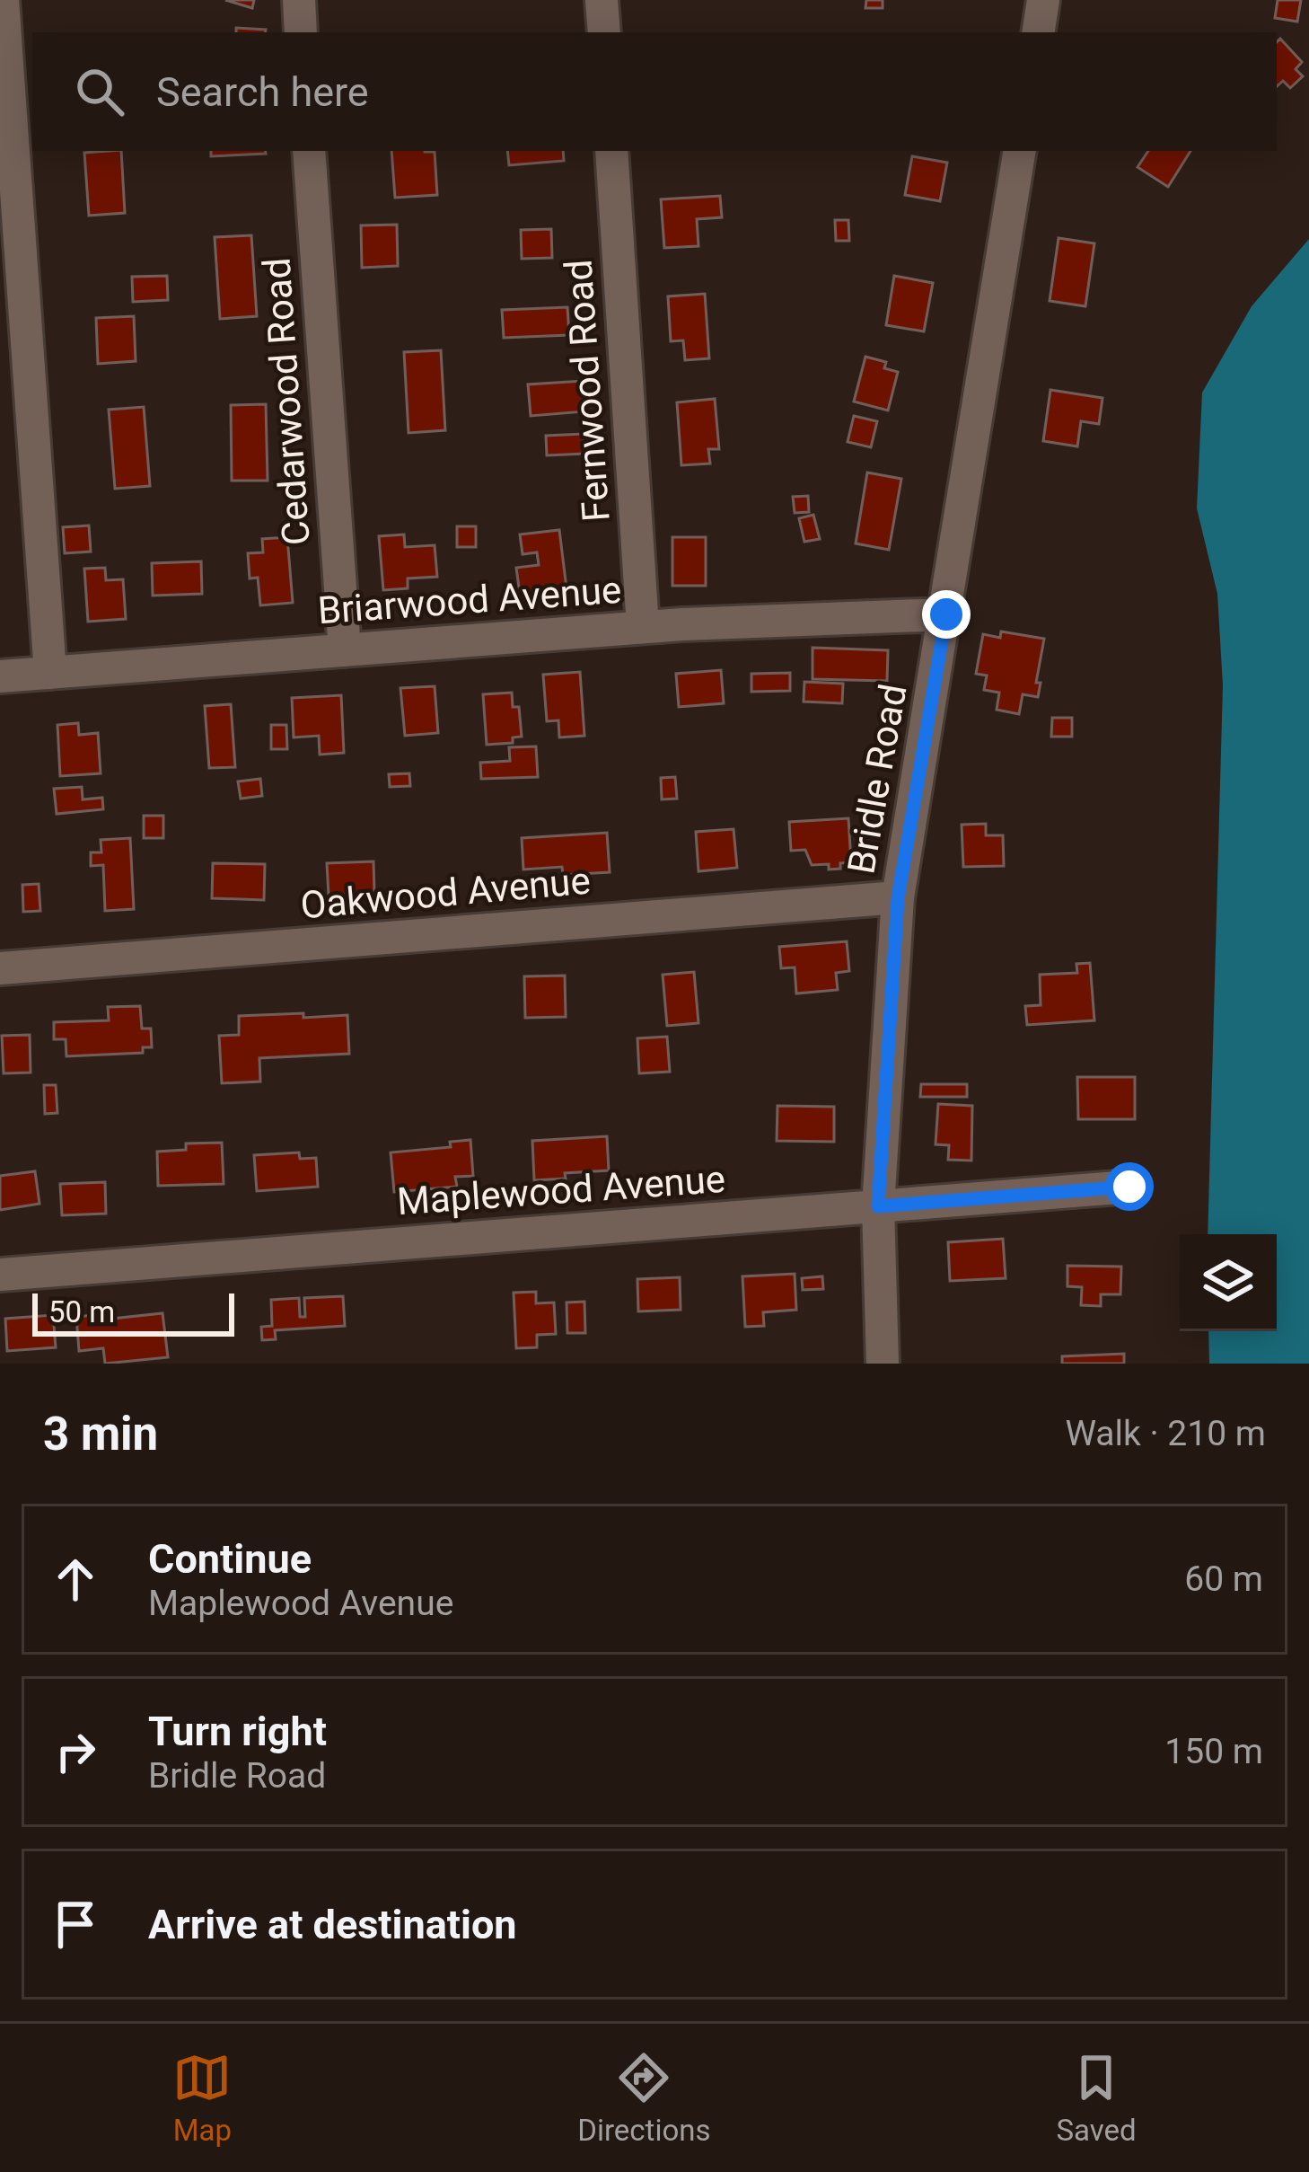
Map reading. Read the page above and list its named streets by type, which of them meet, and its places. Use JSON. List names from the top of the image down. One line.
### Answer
{"streets":{"street":["Fernwood Road","Cedarwood Road","Briarwood Avenue","Bridle Road","Oakwood Avenue","Maplewood Avenue"]},"crossings":[["Fernwood Road","Briarwood Avenue"],["Cedarwood Road","Briarwood Avenue"],["Briarwood Avenue","Bridle Road"],["Bridle Road","Oakwood Avenue"],["Bridle Road","Maplewood Avenue"]],"scale_bar":"50 m","page":{"search":"Search here","scale":"50 m","heading":["3 min","Walk · 210 m"],"list":[["Continue","Maplewood Avenue","60 m"],["Turn right","Bridle Road","150 m"],"Arrive at destination"],"nav":["Map","Directions","Saved"]}}
